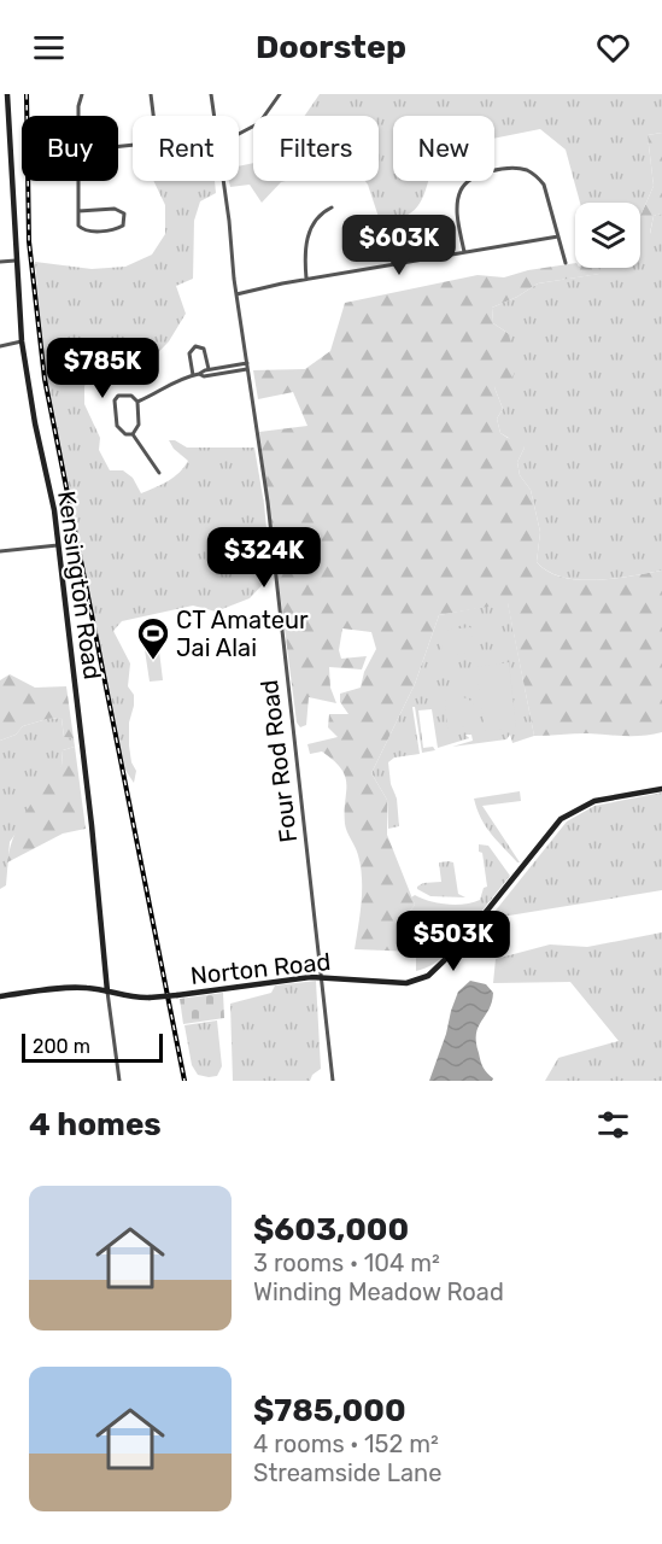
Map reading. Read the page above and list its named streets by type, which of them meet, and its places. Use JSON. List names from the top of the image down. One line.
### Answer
{"streets":{"street":["Kensington Road","Four Rod Road","Norton Road"]},"crossings":[["Kensington Road","Norton Road"],["Four Rod Road","Norton Road"]],"places":{"sports":["CT Amateur Jai Alai"]},"scale_bar":"200 m","page":{"header":"Doorstep","chip":["Buy","Rent","Filters","New"],"price":["$603K","$785K","$324K","$503K"],"scale":"200 m","heading":"4 homes","list":[{"name":"$603,000","note":"3 rooms · 104 m² · Winding Meadow Road"},{"name":"$785,000","note":"4 rooms · 152 m² · Streamside Lane"}]}}
